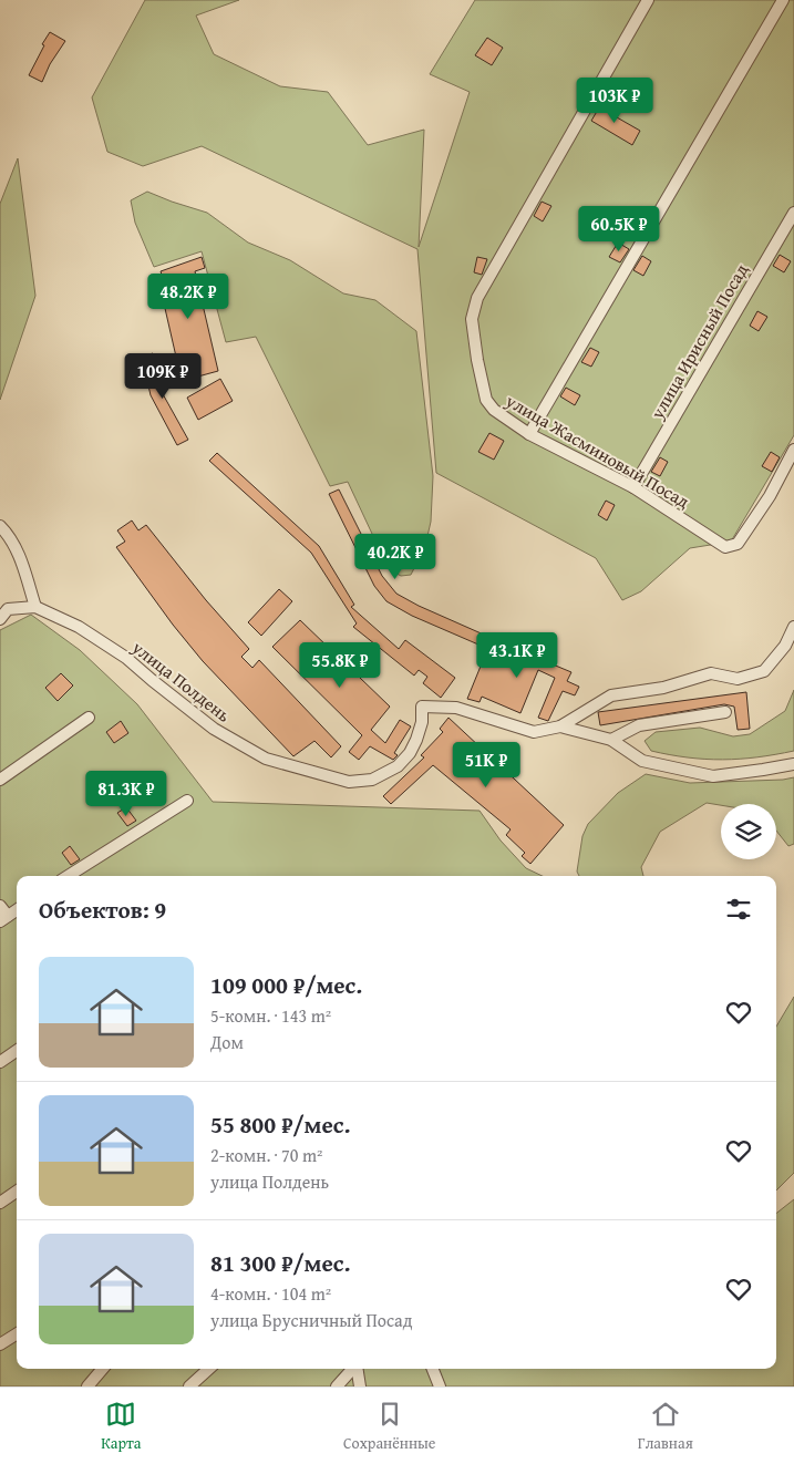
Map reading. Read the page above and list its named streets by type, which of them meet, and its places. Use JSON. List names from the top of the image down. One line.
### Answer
{"streets":{"street":["улица Ирисный Посад","улица Жасминовый Посад","улица Полдень"]},"crossings":[["улица Ирисный Посад","улица Жасминовый Посад"]],"page":{"price":["103K ₽","60.5K ₽","48.2K ₽","109K ₽","40.2K ₽","43.1K ₽","55.8K ₽","51K ₽","81.3K ₽"],"heading":"Объектов: 9","list":[{"name":"109 000 ₽/мес.","note":"5-комн. · 143 m² · Дом"},{"name":"55 800 ₽/мес.","note":"2-комн. · 70 m² · улица Полдень"},{"name":"81 300 ₽/мес.","note":"4-комн. · 104 m² · улица Брусничный Посад"}],"tabs":["Карта","Сохранённые","Главная"]}}
